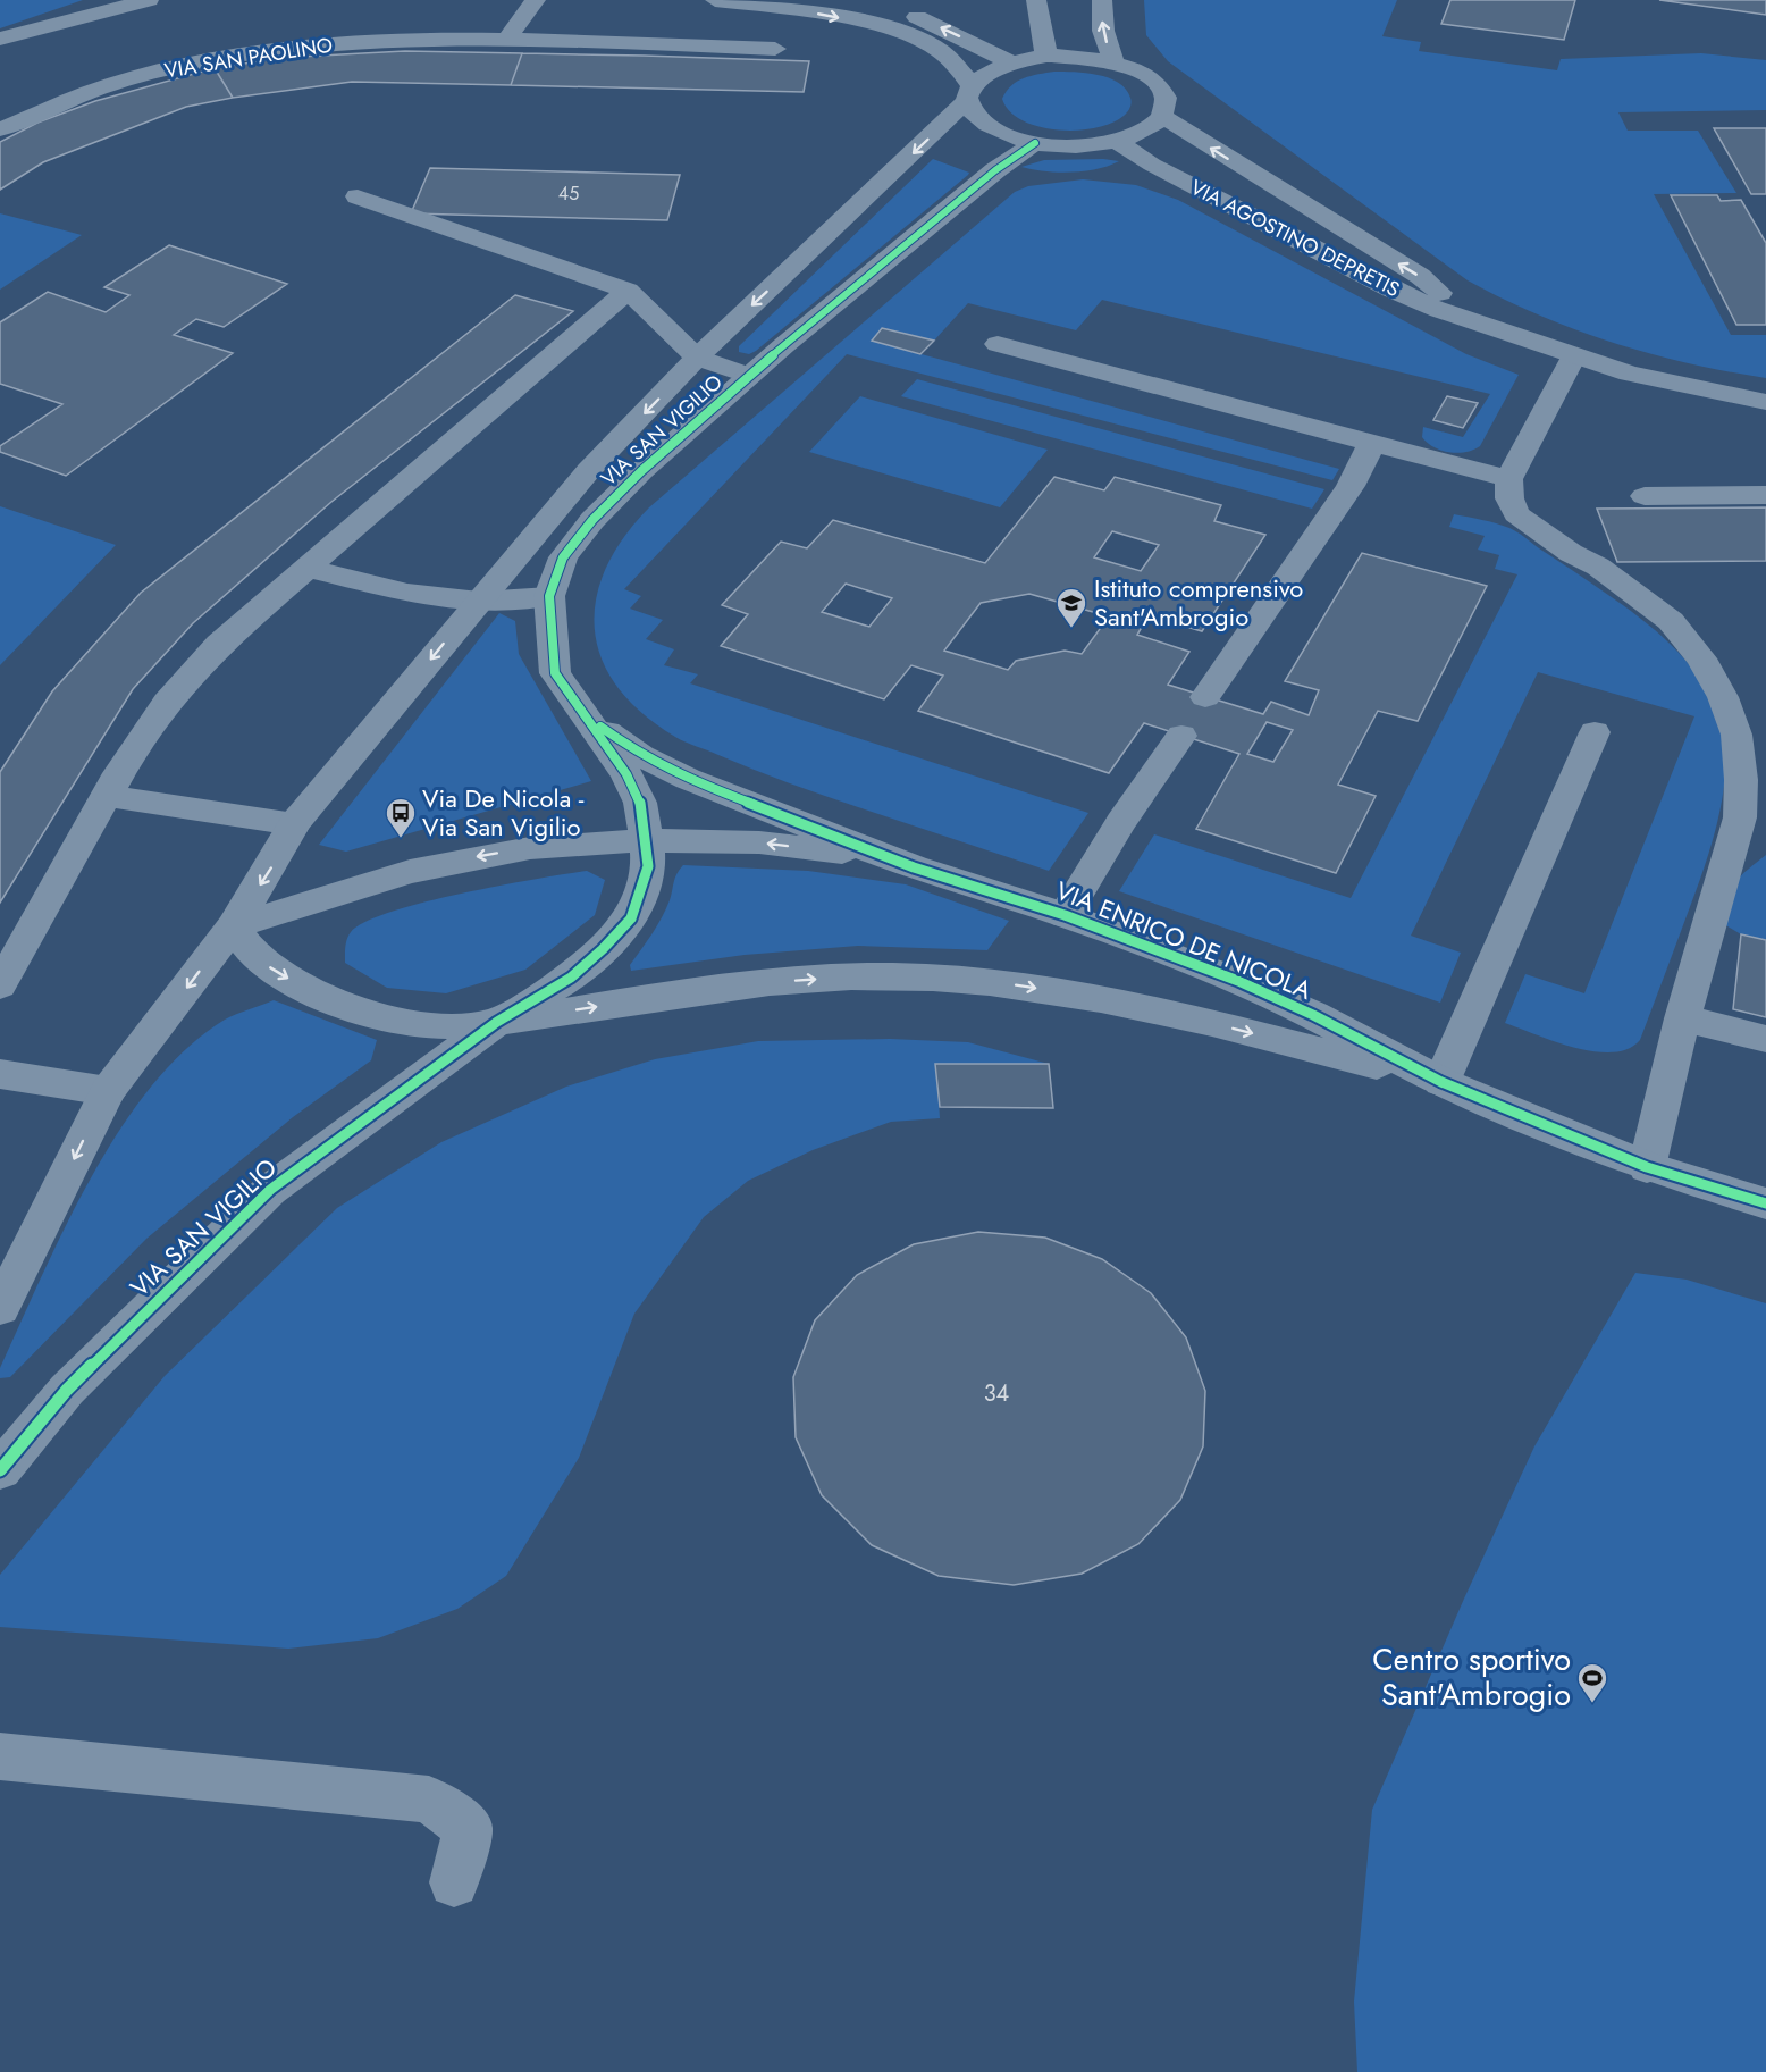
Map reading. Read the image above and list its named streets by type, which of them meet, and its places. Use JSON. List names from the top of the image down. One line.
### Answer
{"streets":{"street":["VIA SAN PAOLINO","VIA AGOSTINO DEPRETIS","VIA SAN VIGILIO","VIA ENRICO DE NICOLA"]},"crossings":[["VIA AGOSTINO DEPRETIS","VIA SAN VIGILIO"],["VIA SAN VIGILIO","VIA ENRICO DE NICOLA"]],"places":{"school or university":["Istituto comprensivo Sant'Ambrogio"],"bus stop":["Via De Nicola - Via San Vigilio"],"sports":["Centro sportivo Sant'Ambrogio"]},"house_numbers":["45","34"]}
